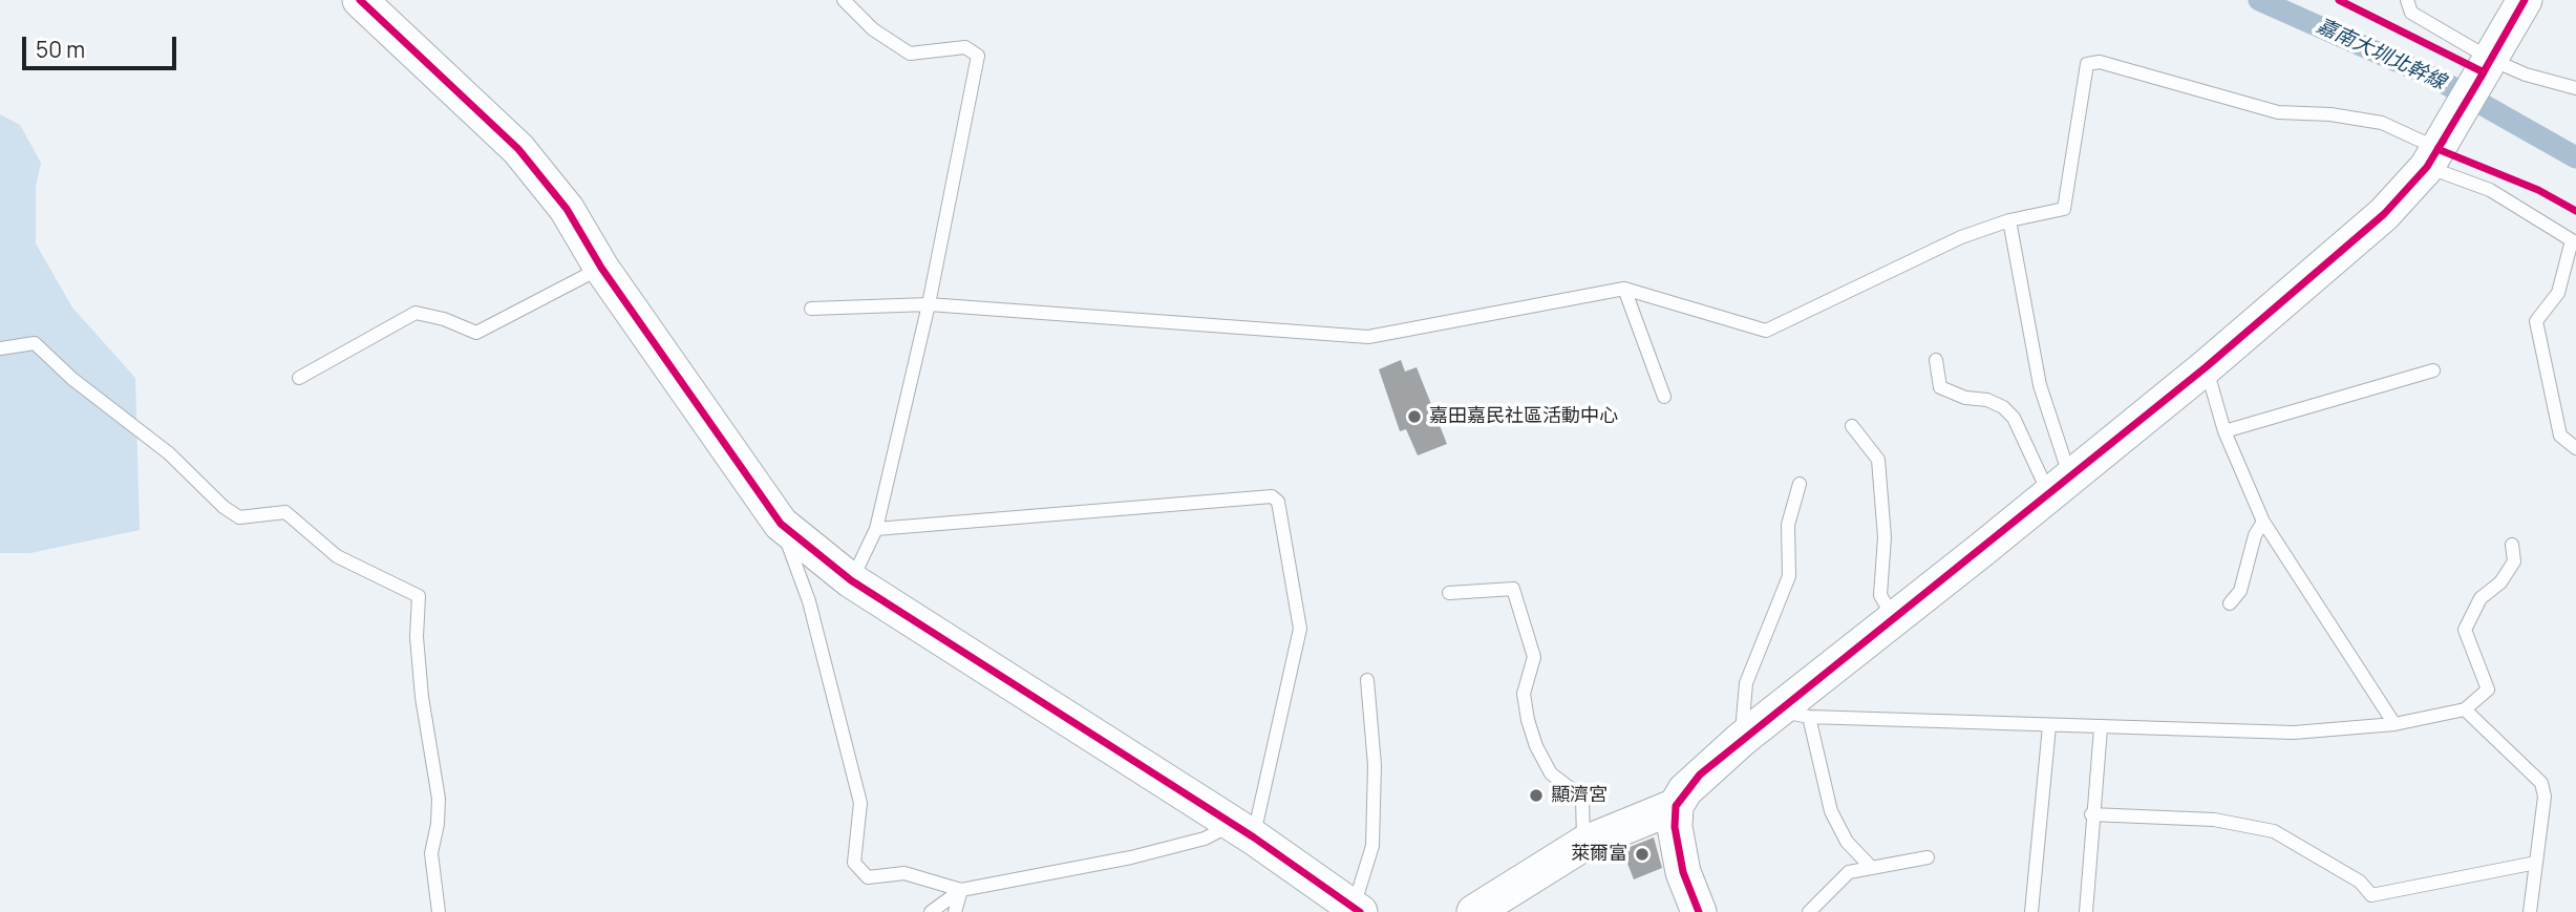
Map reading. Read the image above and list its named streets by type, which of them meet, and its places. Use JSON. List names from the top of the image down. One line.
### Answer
{"water":["嘉南大圳北幹線"],"places":["嘉田嘉民社區活動中心","顯濟宮","萊爾富"],"scale_bar":"50 m"}
